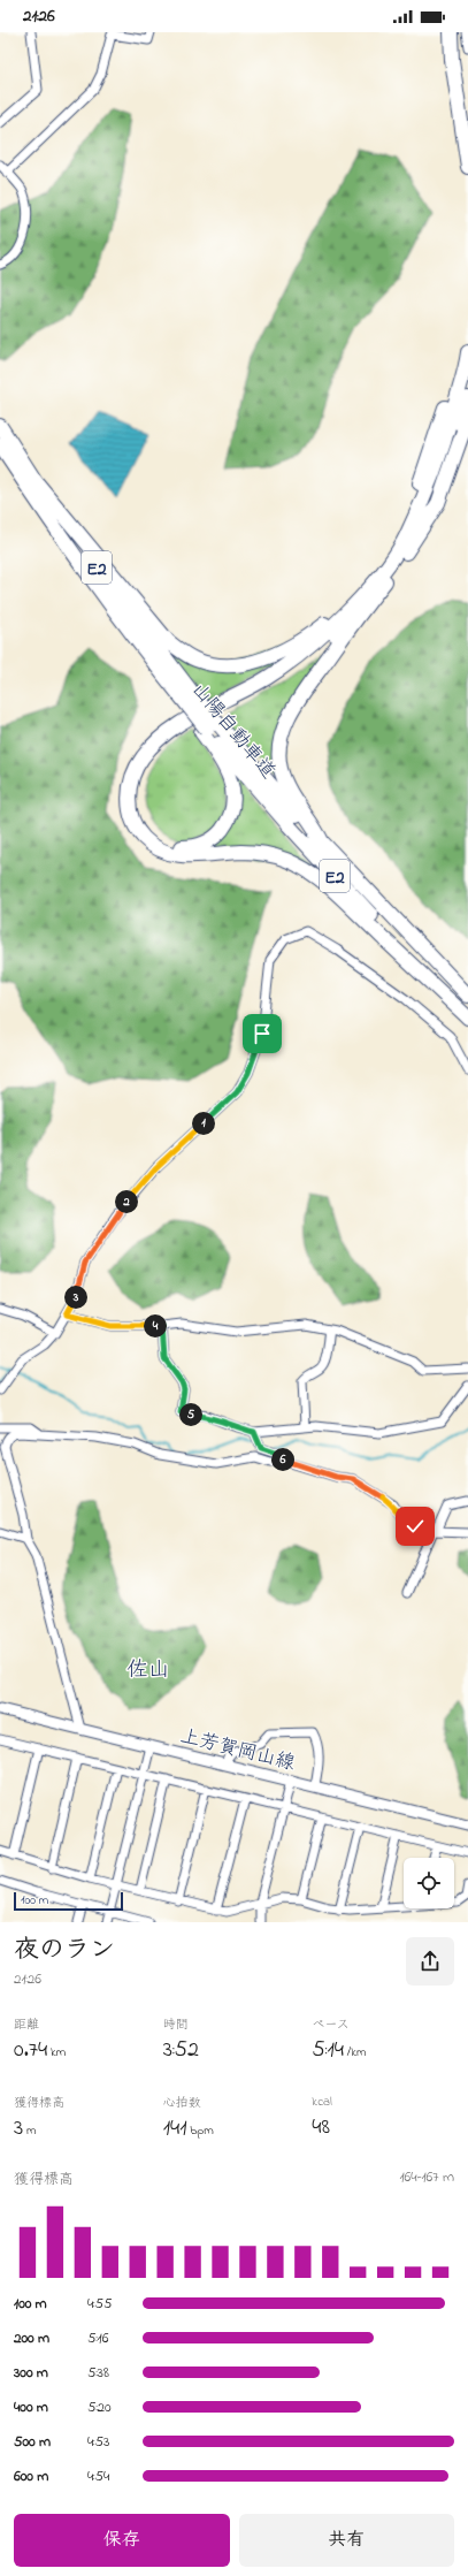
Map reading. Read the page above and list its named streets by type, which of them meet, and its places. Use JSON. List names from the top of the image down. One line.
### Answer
{"streets":{"highway":["E2","山陽自動車道"],"main road":["上芳賀岡山線"]},"districts":["佐山"],"scale_bar":"100 m","page":{"status":"21:26","pins":["1","2","3","4","5","6"],"scale":"100 m","heading":["夜のラン","21:26"],"stats":[["距離","0.74 km"],["時間","3:52"],["ペース","5:14 /km"],["獲得標高","3 m"],["心拍数","141 bpm"],["kcal","48"]],"chart":["獲得標高","164–167 m"],"list":[{"name":"100 m","note":"4:55"},{"name":"200 m","note":"5:16"},{"name":"300 m","note":"5:38"},{"name":"400 m","note":"5:20"},{"name":"500 m","note":"4:53"},{"name":"600 m","note":"4:54"}],"buttons":["保存","共有"]}}
